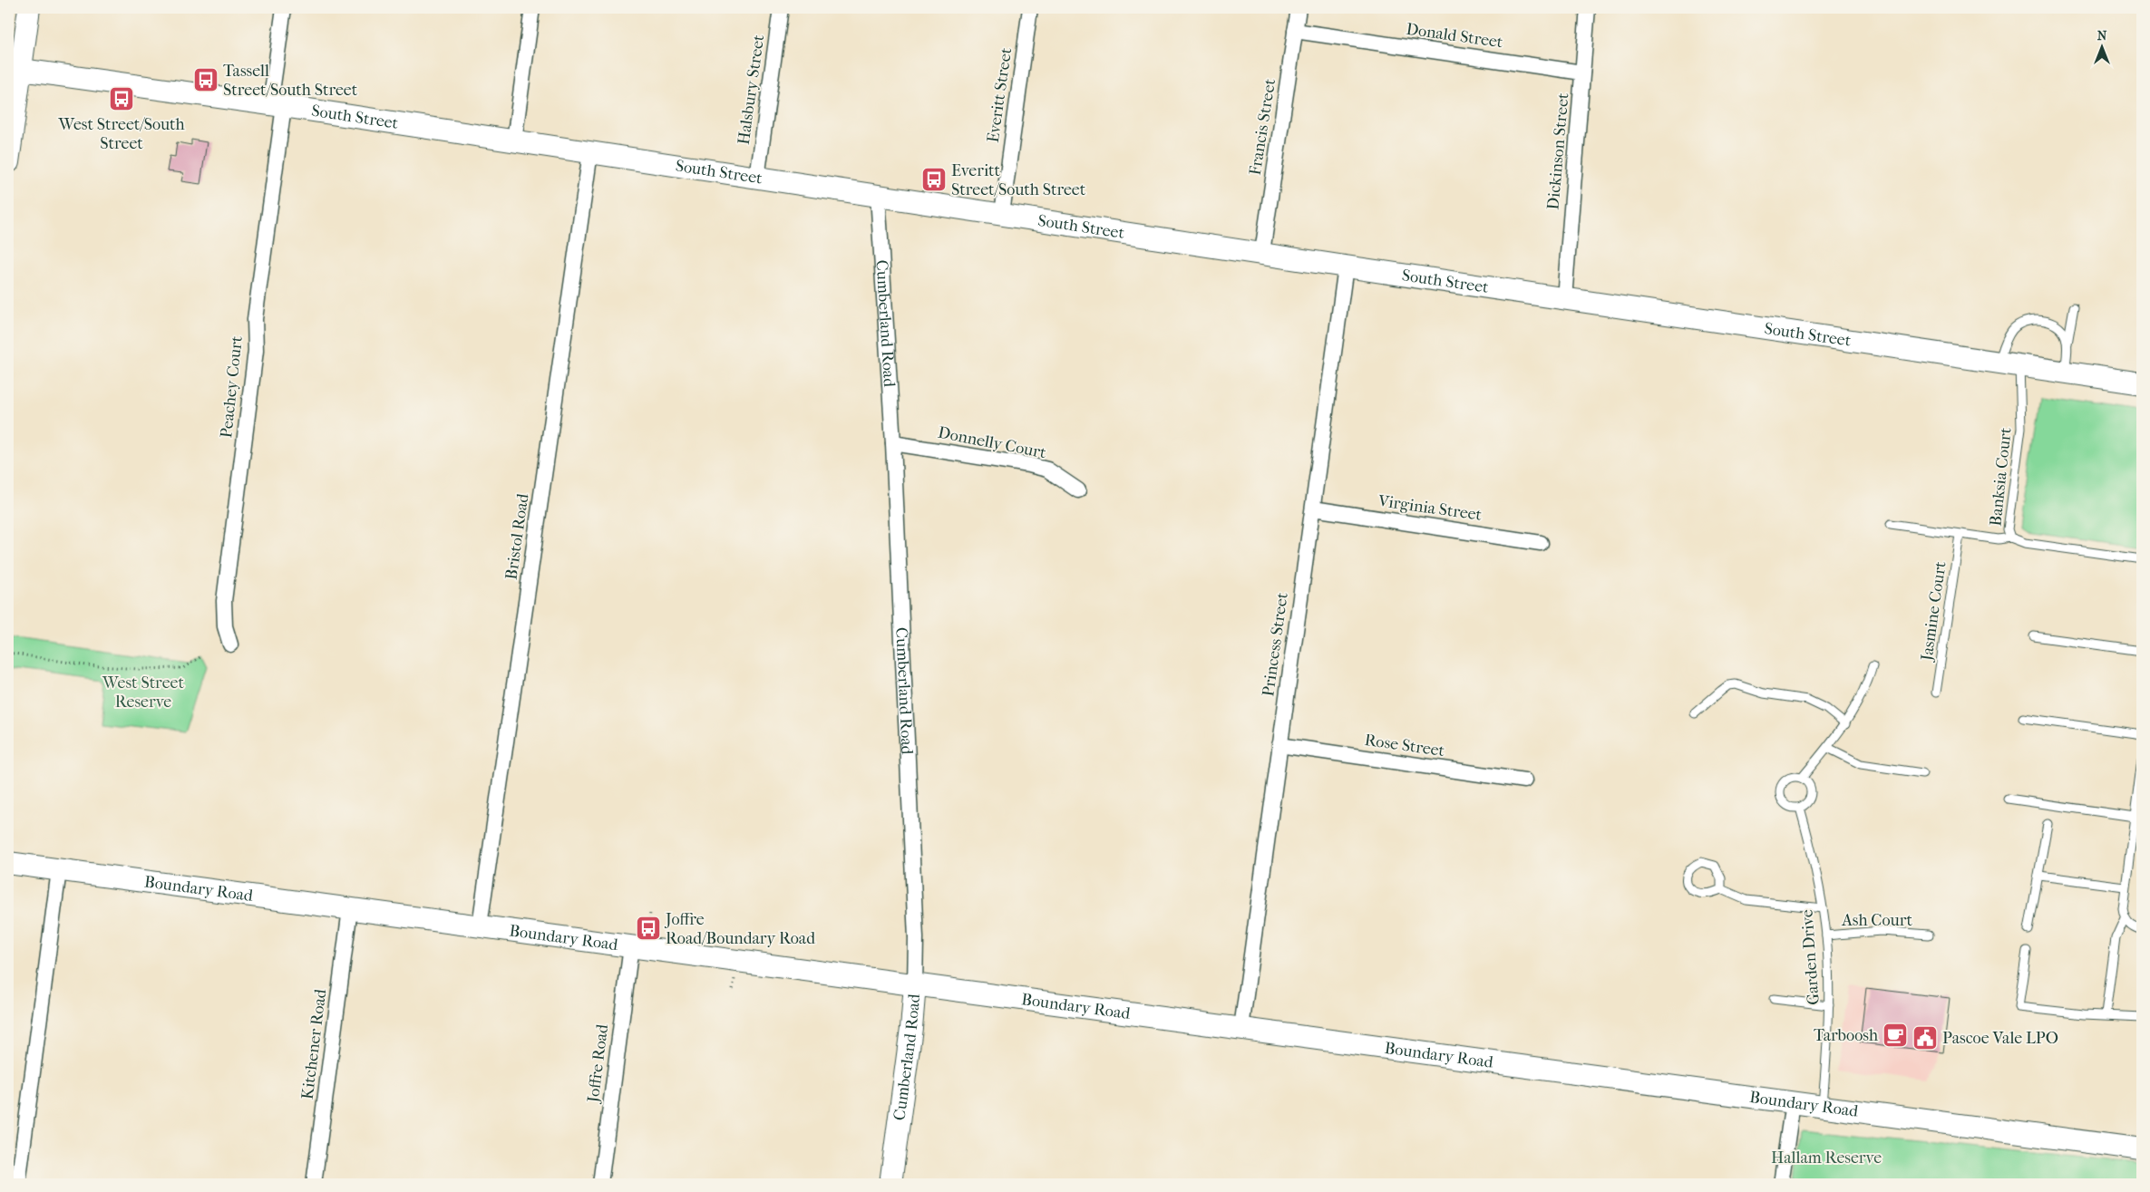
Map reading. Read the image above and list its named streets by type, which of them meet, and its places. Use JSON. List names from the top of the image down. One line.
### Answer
{"streets":{"main road":["South Street","Cumberland Road","Boundary Road"],"street":["Donald Street","Halsbury Street","Everitt Street","Francis Street","Dickinson Street","Peachey Court","Donnelly Court","Virginia Street","Bristol Road","Princess Street","Rose Street","Kitchener Road","Joffre Road"],"lane":["Banksia Court","Jasmine Court","Ash Court","Garden Drive"]},"crossings":[["Donald Street","Francis Street"],["Donald Street","Dickinson Street"],["Halsbury Street","South Street"],["Everitt Street","South Street"],["South Street","Francis Street"],["South Street","Dickinson Street"],["South Street","Cumberland Road"],["South Street","Peachey Court"],["South Street","Banksia Court"],["South Street","Bristol Road"],["South Street","Princess Street"],["Cumberland Road","Donnelly Court"],["Cumberland Road","Boundary Road"],["Virginia Street","Princess Street"],["Bristol Road","Boundary Road"],["Princess Street","Rose Street"],["Princess Street","Boundary Road"],["Boundary Road","Garden Drive"],["Boundary Road","Kitchener Road"],["Boundary Road","Joffre Road"],["Ash Court","Garden Drive"]],"parks":["West Street Reserve","Hallam Reserve"],"places":{"bus stop":["Tassell Street/South Street","West Street/South Street","Everitt Street/South Street","Joffre Road/Boundary Road"],"cafe":["Tarboosh"],"public building":["Pascoe Vale LPO"]},"north":"top"}
